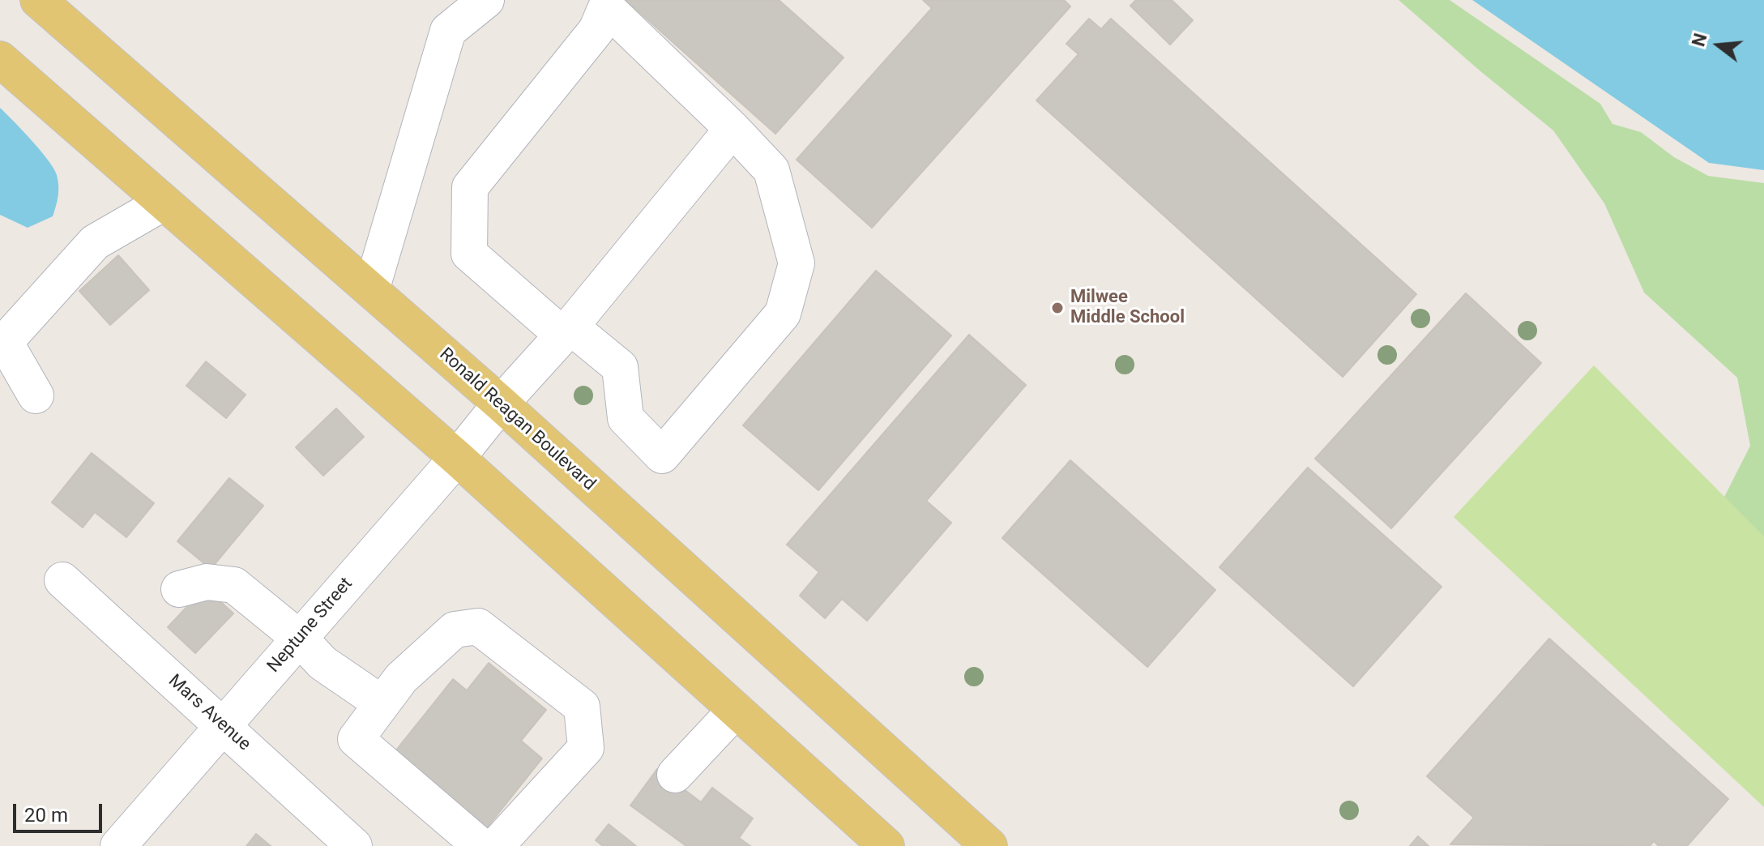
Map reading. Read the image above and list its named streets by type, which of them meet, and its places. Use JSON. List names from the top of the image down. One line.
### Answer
{"streets":{"main road":["Ronald Reagan Boulevard"],"street":["Neptune Street","Mars Avenue"]},"crossings":[["Ronald Reagan Boulevard","Neptune Street"],["Neptune Street","Mars Avenue"]],"places":["Milwee Middle School"],"scale_bar":"20 m","north":"left"}
